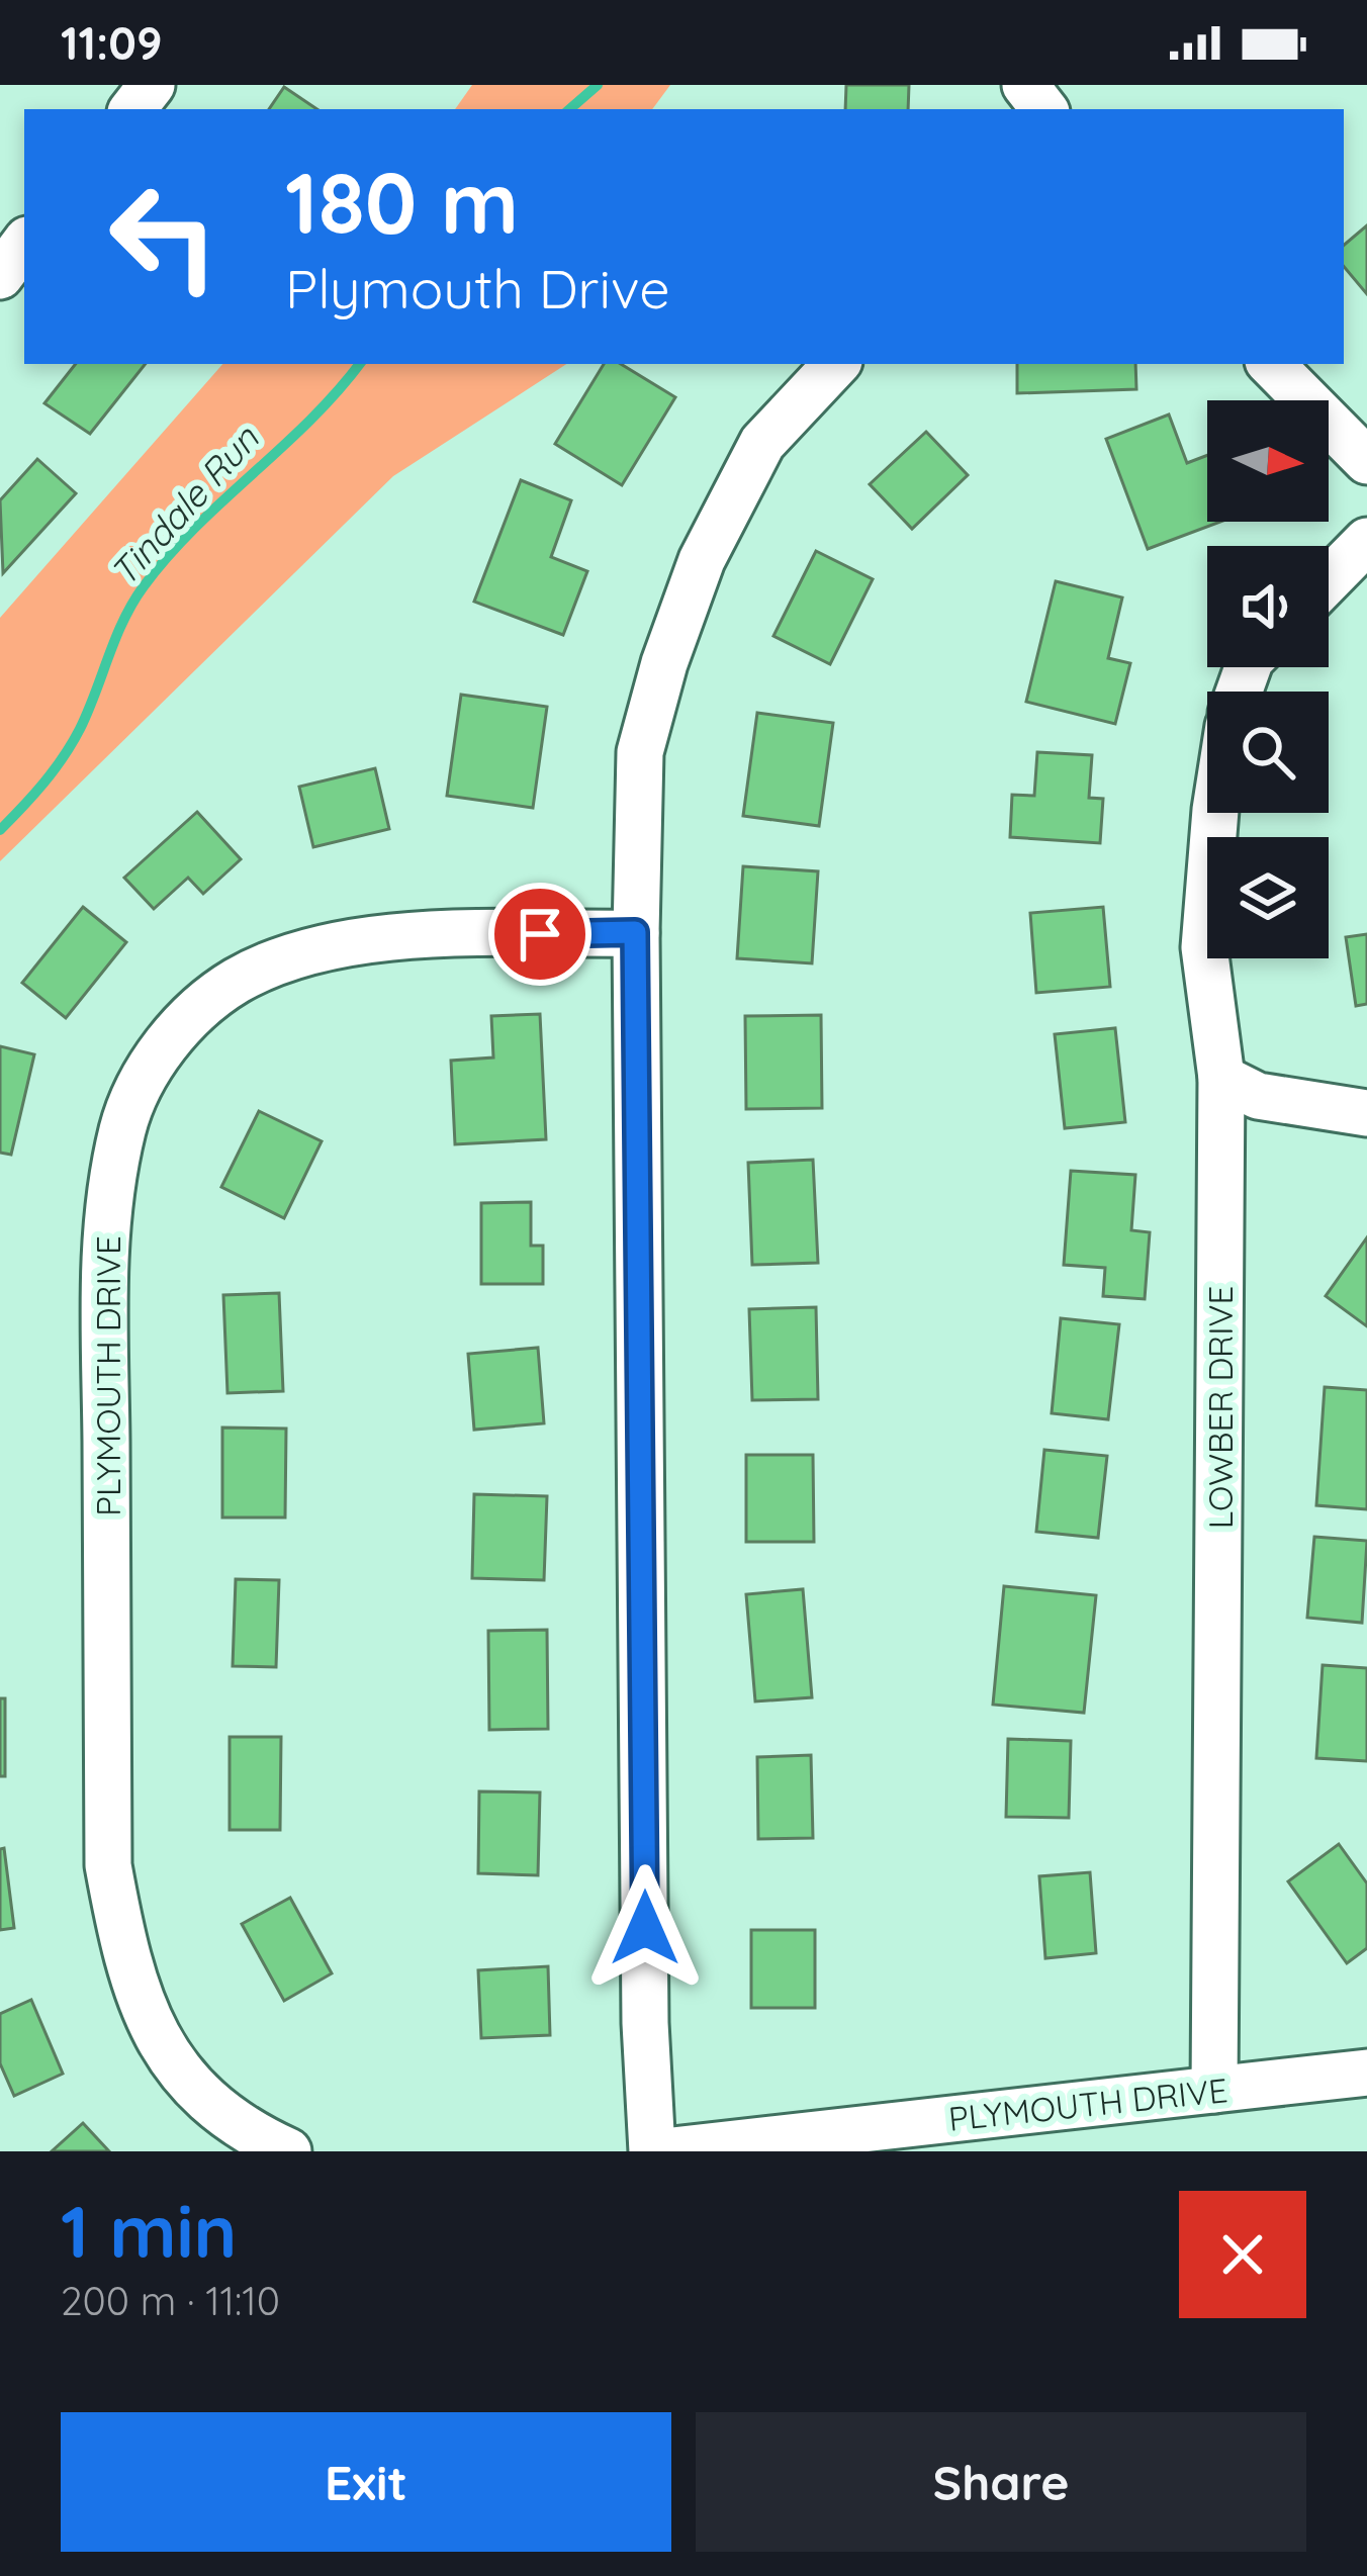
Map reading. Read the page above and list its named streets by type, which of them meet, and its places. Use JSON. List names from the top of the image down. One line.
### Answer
{"streets":{"street":["PLYMOUTH DRIVE","LOWBER DRIVE"]},"crossings":[["PLYMOUTH DRIVE","LOWBER DRIVE"]],"water":["Tindale Run"],"north":"right","page":{"status":"11:09","turn":["180 m","Plymouth Drive"],"heading":["1 min","200 m · 11:10"],"buttons":["Exit","Share"]}}
